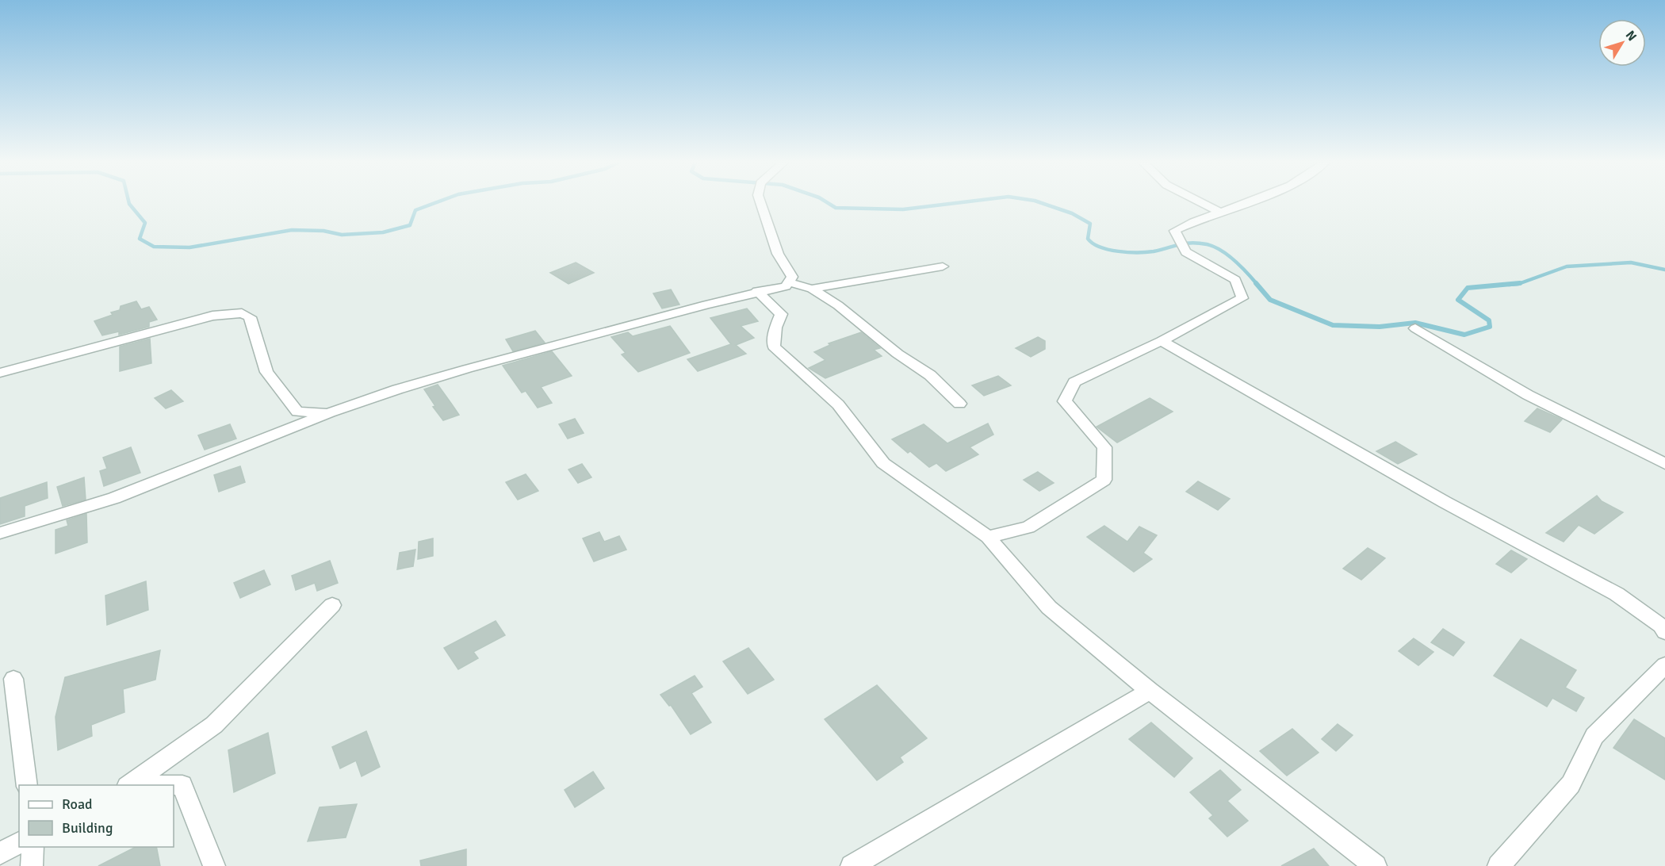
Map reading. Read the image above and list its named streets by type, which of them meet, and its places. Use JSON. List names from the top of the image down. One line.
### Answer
{"legend":["Road","Building"],"north":"top right"}
